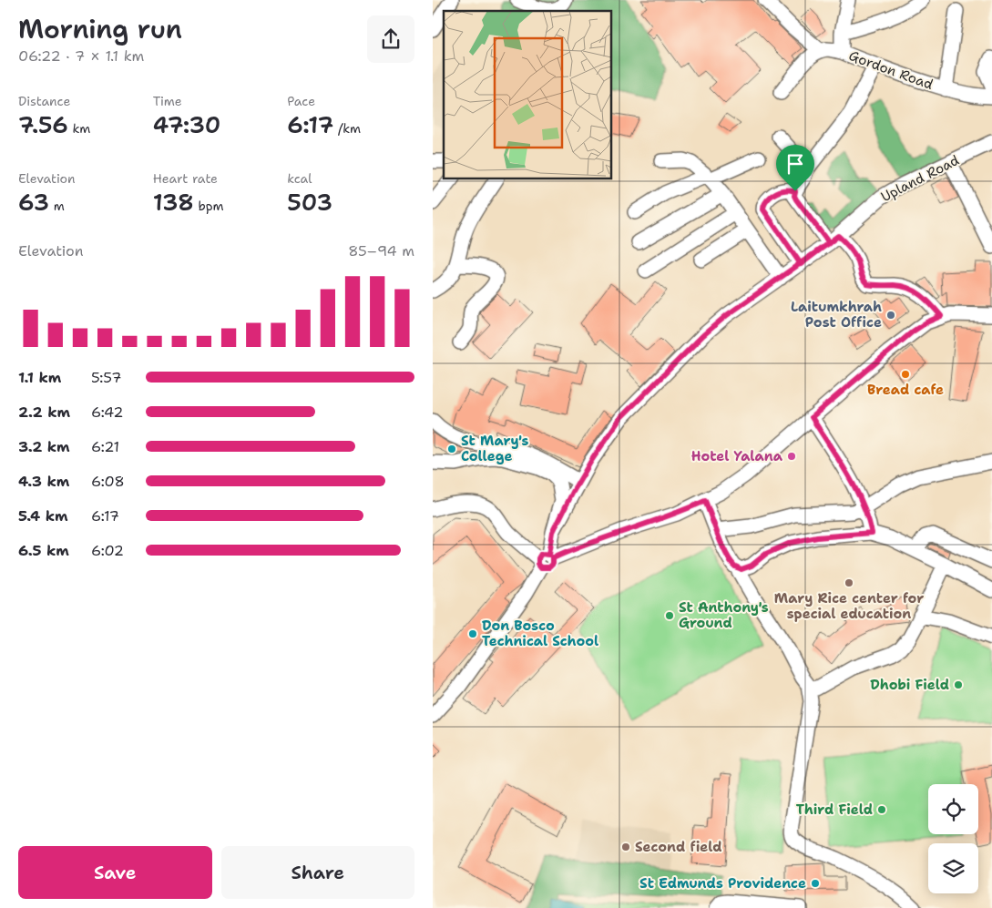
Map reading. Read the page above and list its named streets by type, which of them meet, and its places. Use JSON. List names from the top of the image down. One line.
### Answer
{"streets":{"street":["Gordon Road","Upland Road"]},"places":["Laitumkhrah Post Office","Bread cafe","St Mary's College","Hotel Yalana","Mary Rice center for special education","St Anthony's Ground","Don Bosco Technical School","Dhobi Field","Third Field","Second field","St Edmunds Providence"],"page":{"heading":["Morning run","06:22 · 7 × 1.1 km"],"stats":[["Distance","7.56 km"],["Time","47:30"],["Pace","6:17 /km"],["Elevation","63 m"],["Heart rate","138 bpm"],["kcal","503"]],"chart":["Elevation","85–94 m"],"list":[{"name":"1.1 km","note":"5:57"},{"name":"2.2 km","note":"6:42"},{"name":"3.2 km","note":"6:21"},{"name":"4.3 km","note":"6:08"},{"name":"5.4 km","note":"6:17"},{"name":"6.5 km","note":"6:02"}],"buttons":["Save","Share"]}}
